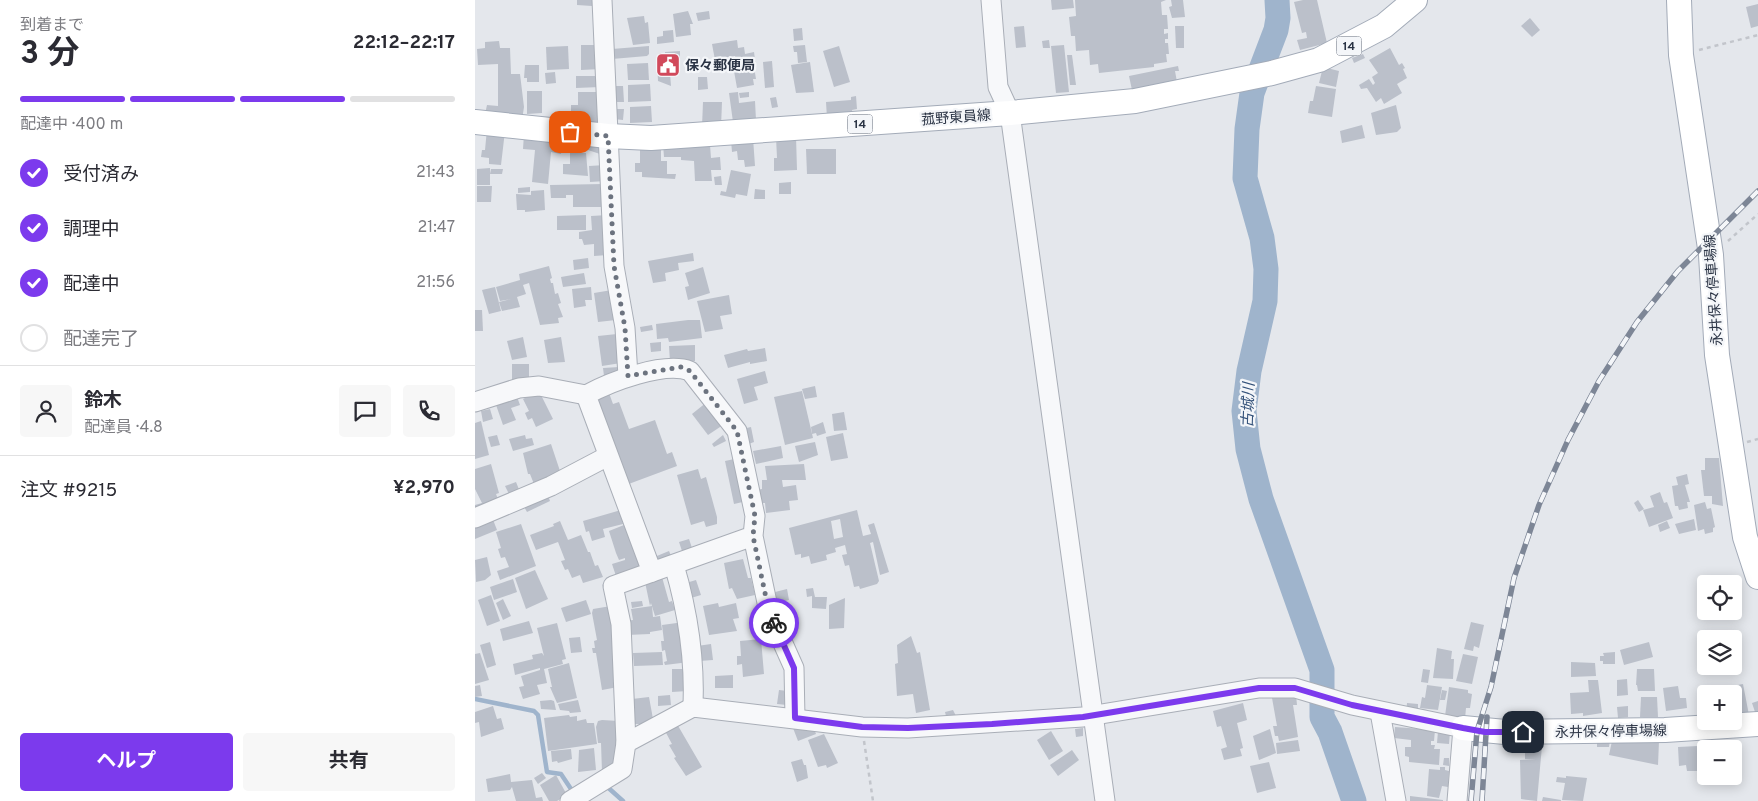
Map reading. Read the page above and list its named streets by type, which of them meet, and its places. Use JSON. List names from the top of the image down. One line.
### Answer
{"streets":{"main road":["14","菰野東員線","永井保々停車場線"]},"water":["古城川"],"places":{"public building":["保々郵便局"]},"page":{"heading":["3 分","到着まで","22:12–22:17"],"panel":["鈴木","配達員 · 4.8","注文 #9215","¥2,970"],"bar":"配達中 · 400 m","list":[["受付済み","21:43"],["調理中","21:47"],["配達中","21:56"],"配達完了"],"map_buttons":["+","−"],"buttons":["ヘルプ","共有"]}}
